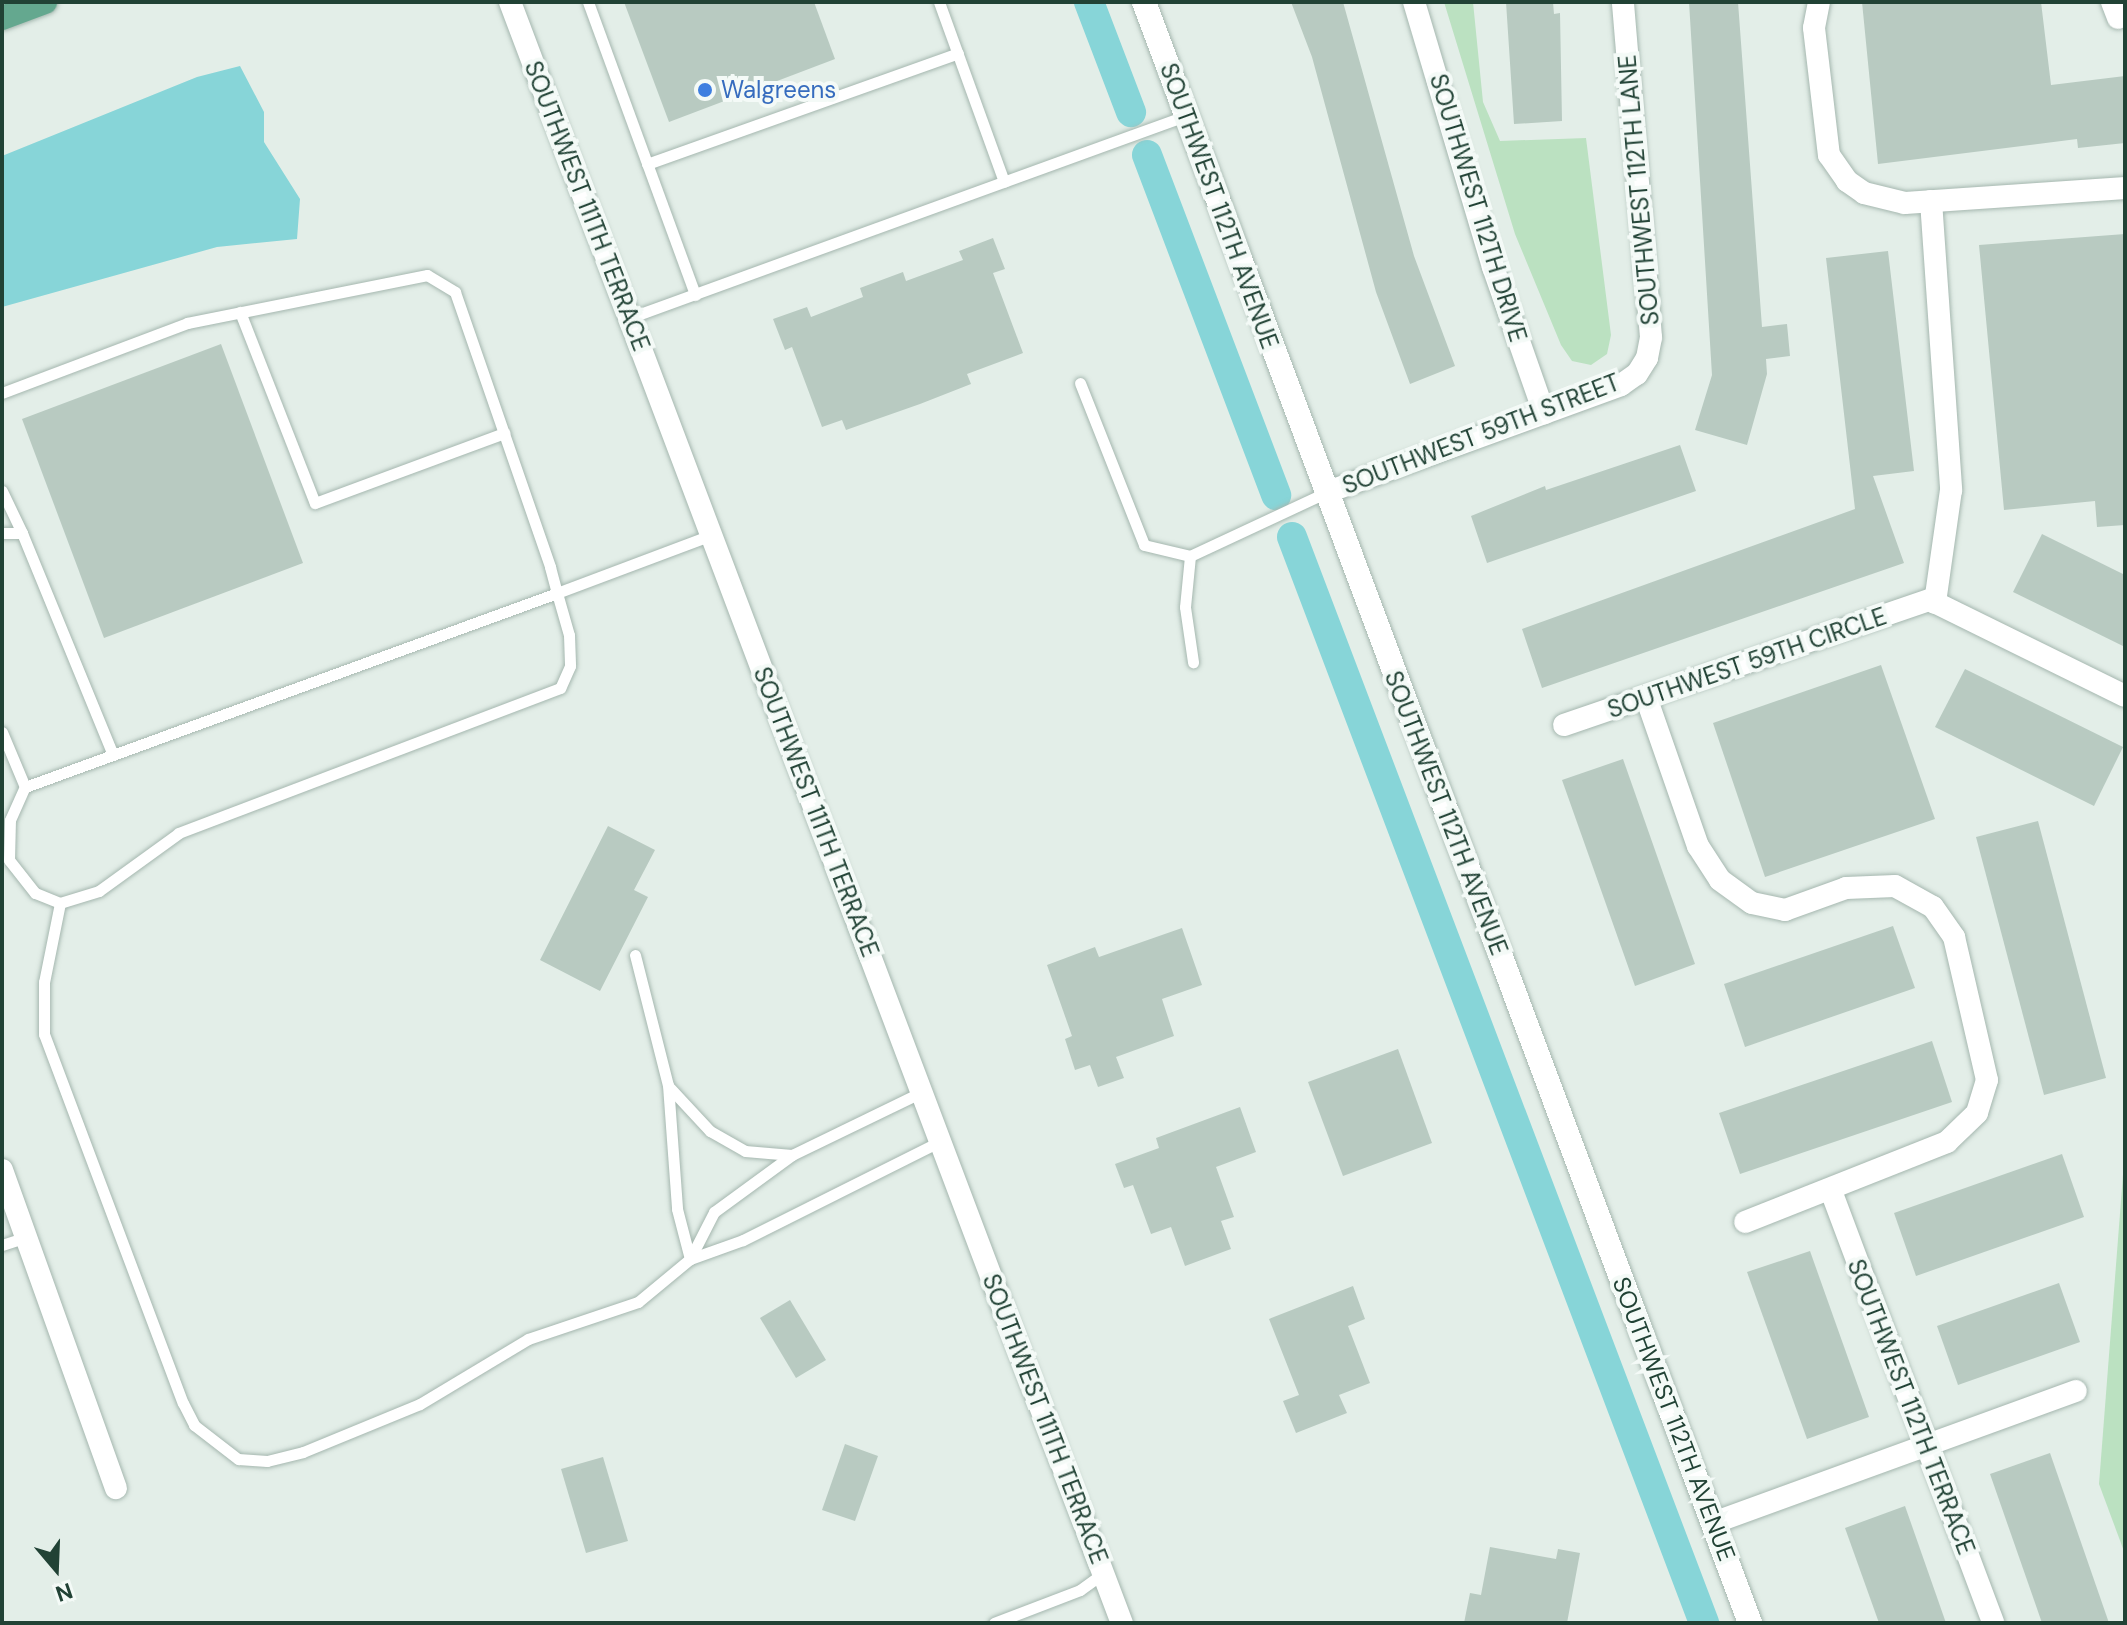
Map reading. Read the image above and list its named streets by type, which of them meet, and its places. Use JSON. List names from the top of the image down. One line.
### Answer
{"streets":{"street":["SOUTHWEST 112TH LANE","SOUTHWEST 111TH TERRACE","SOUTHWEST 112TH AVENUE","SOUTHWEST 112TH DRIVE","SOUTHWEST 59TH STREET","SOUTHWEST 59TH CIRCLE","SOUTHWEST 112TH TERRACE"]},"crossings":[["SOUTHWEST 112TH LANE","SOUTHWEST 59TH STREET"],["SOUTHWEST 112TH AVENUE","SOUTHWEST 59TH STREET"],["SOUTHWEST 112TH DRIVE","SOUTHWEST 59TH STREET"]],"places":["Walgreens"],"north":"bottom"}
